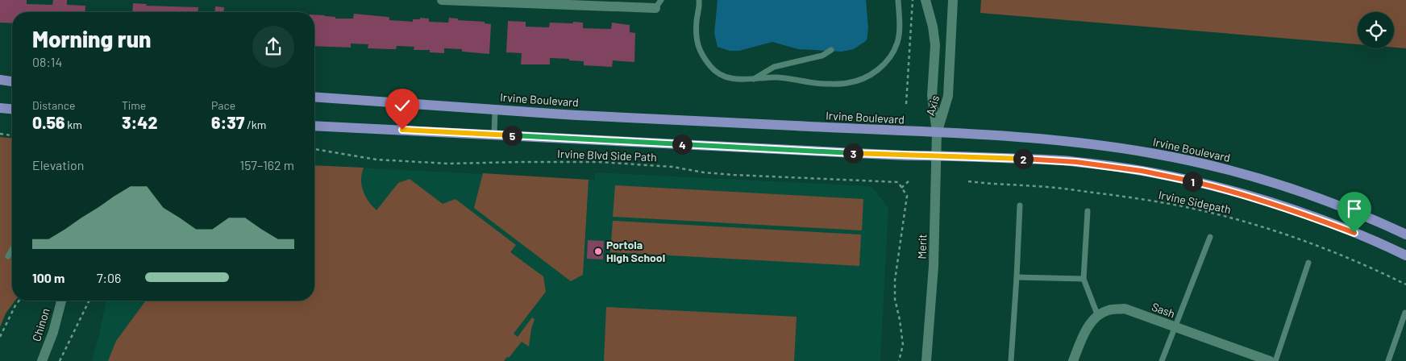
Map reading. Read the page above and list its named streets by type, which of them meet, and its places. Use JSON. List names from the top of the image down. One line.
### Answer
{"streets":{"main road":["Irvine Boulevard"],"street":["Axis","Merit","Sash","Chinon"],"path":["Irvine Blvd Side Path","Irvine Sidepath"]},"crossings":[["Irvine Boulevard","Axis"],["Irvine Boulevard","Merit"],["Axis","Merit"]],"places":["Portola High School"],"page":{"heading":["Morning run","08:14"],"stats":[["Distance","0.56 km"],["Time","3:42"],["Pace","6:37 /km"]],"pins":["5","4","3","2","1"],"chart":["Elevation","157–162 m"],"list":[{"name":"100 m","note":"7:06"}]}}
